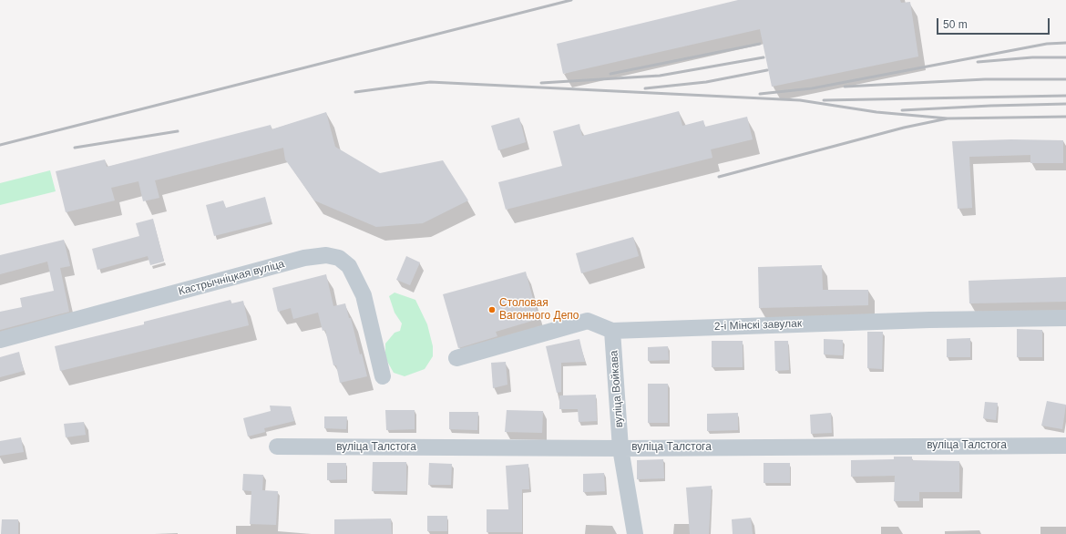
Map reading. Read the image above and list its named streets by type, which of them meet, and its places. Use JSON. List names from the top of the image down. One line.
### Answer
{"streets":{"street":["Кастрычніцкая вуліца","2-і Мінскі завулак","вуліца Войкава","вуліца Талстога"]},"crossings":[["2-і Мінскі завулак","вуліца Войкава"],["вуліца Войкава","вуліца Талстога"]],"places":["Столовая Вагонного Депо"],"scale_bar":"50 m"}
